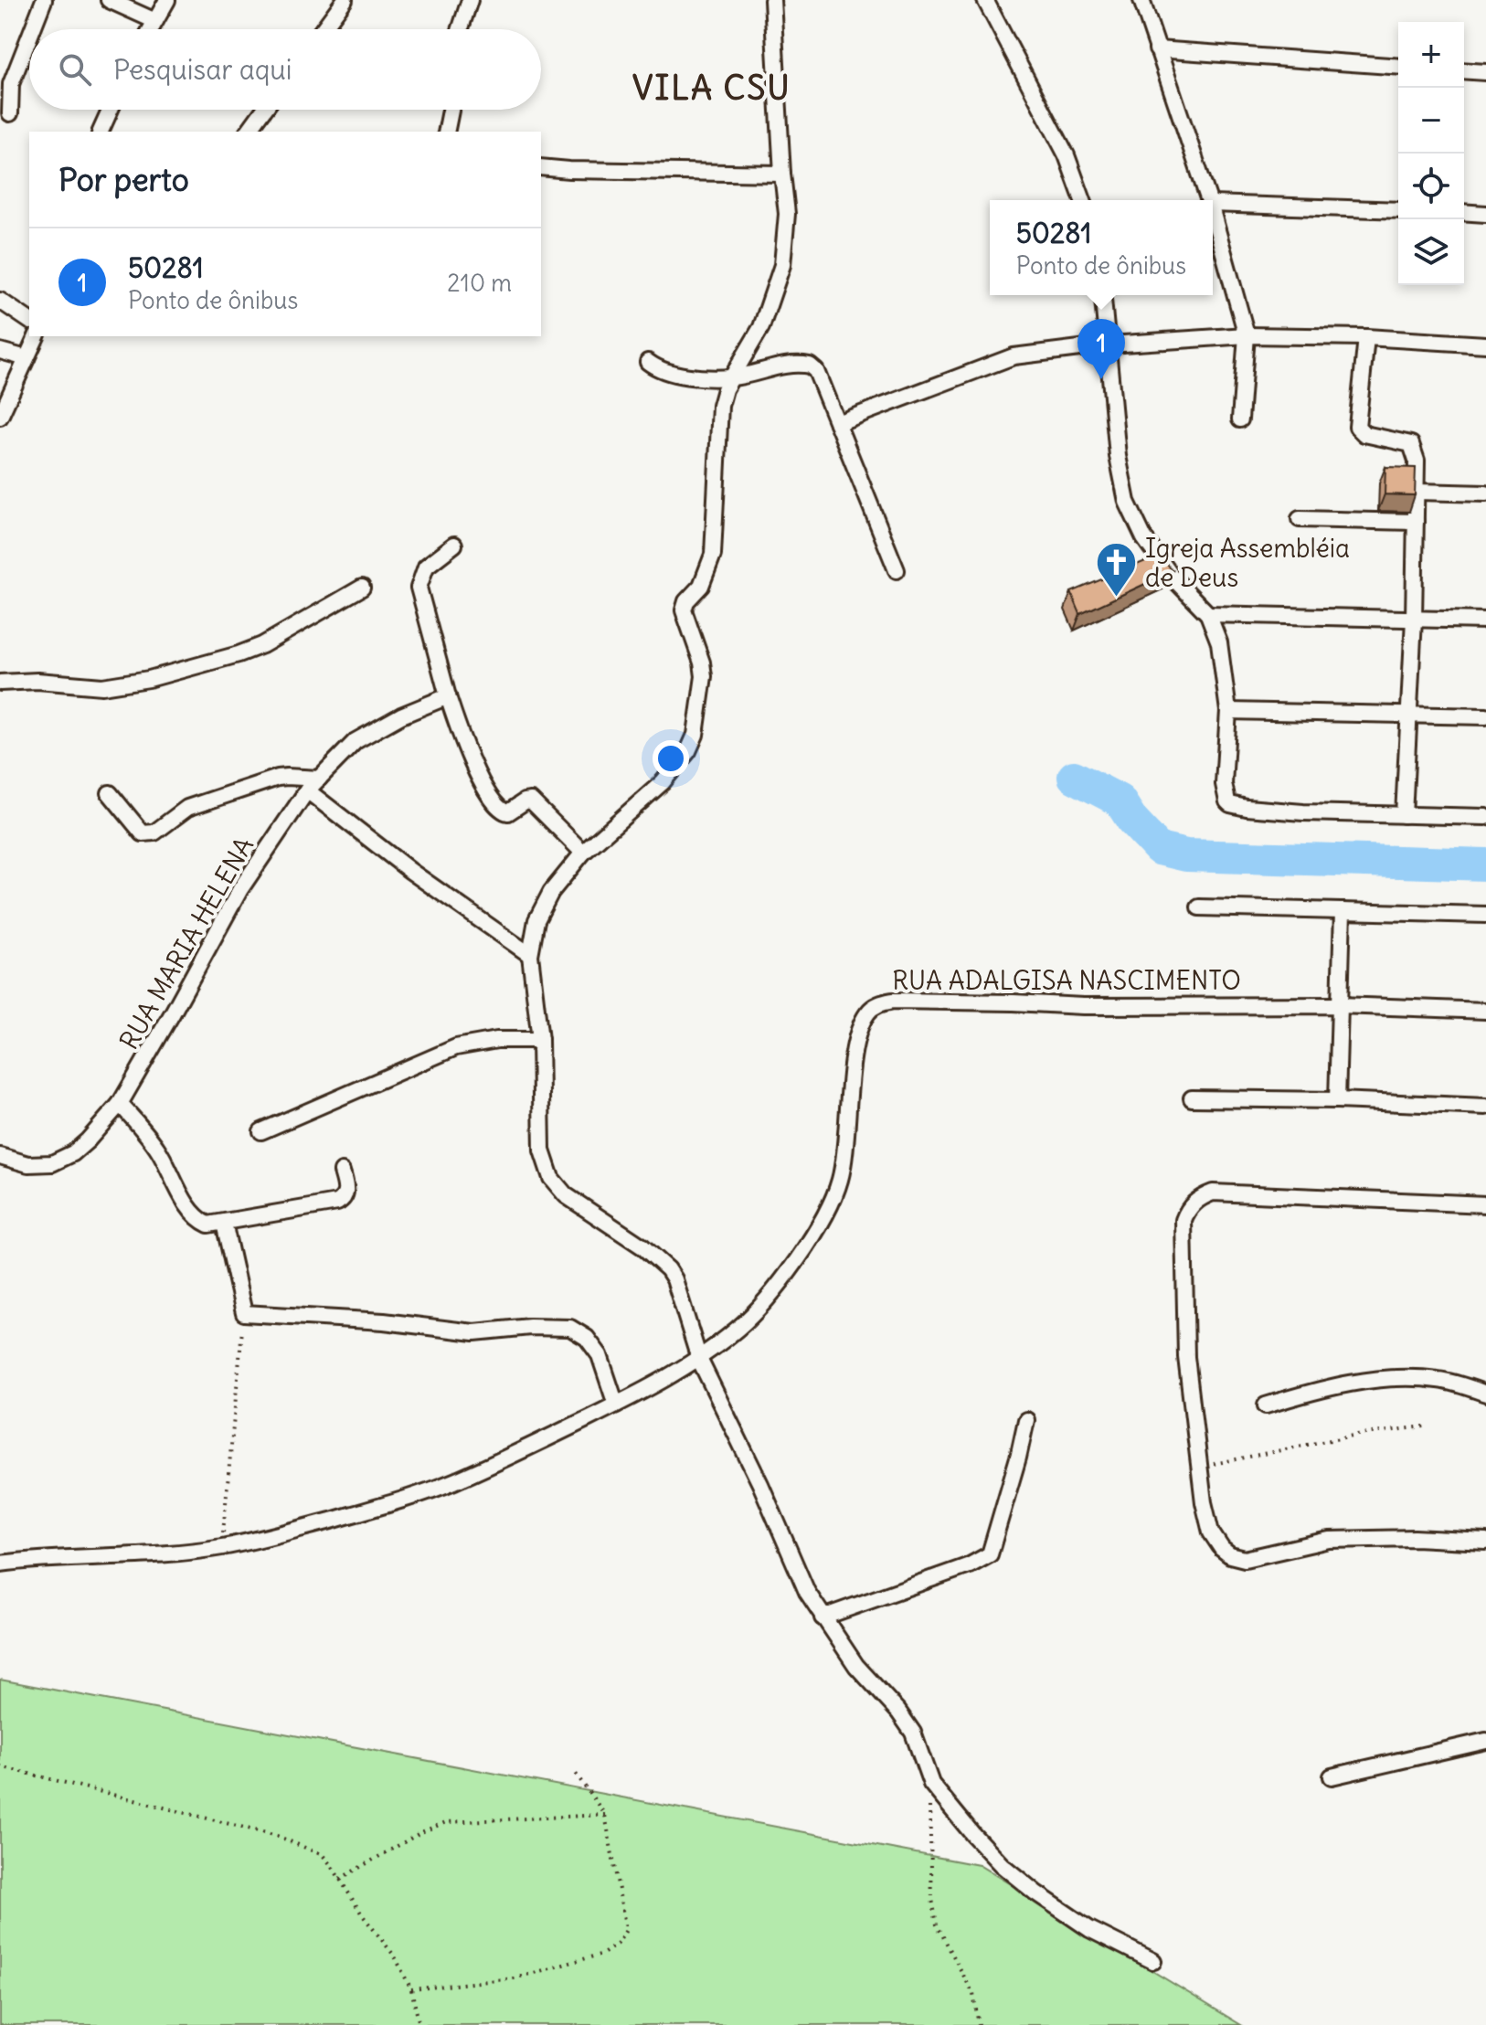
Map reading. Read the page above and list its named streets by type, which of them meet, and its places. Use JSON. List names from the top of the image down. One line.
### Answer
{"streets":{"street":["RUA MARIA HELENA","RUA ADALGISA NASCIMENTO"]},"districts":["VILA CSU"],"places":{"church":["Igreja Assembléia de Deus"]},"page":{"map_buttons":["+","−"],"search":"Pesquisar aqui","heading":"Por perto","popup":["50281","Ponto de ônibus"],"list":[{"mark":"1","name":"50281","note":"Ponto de ônibus","value":"210 m"}],"pins":"1"}}
